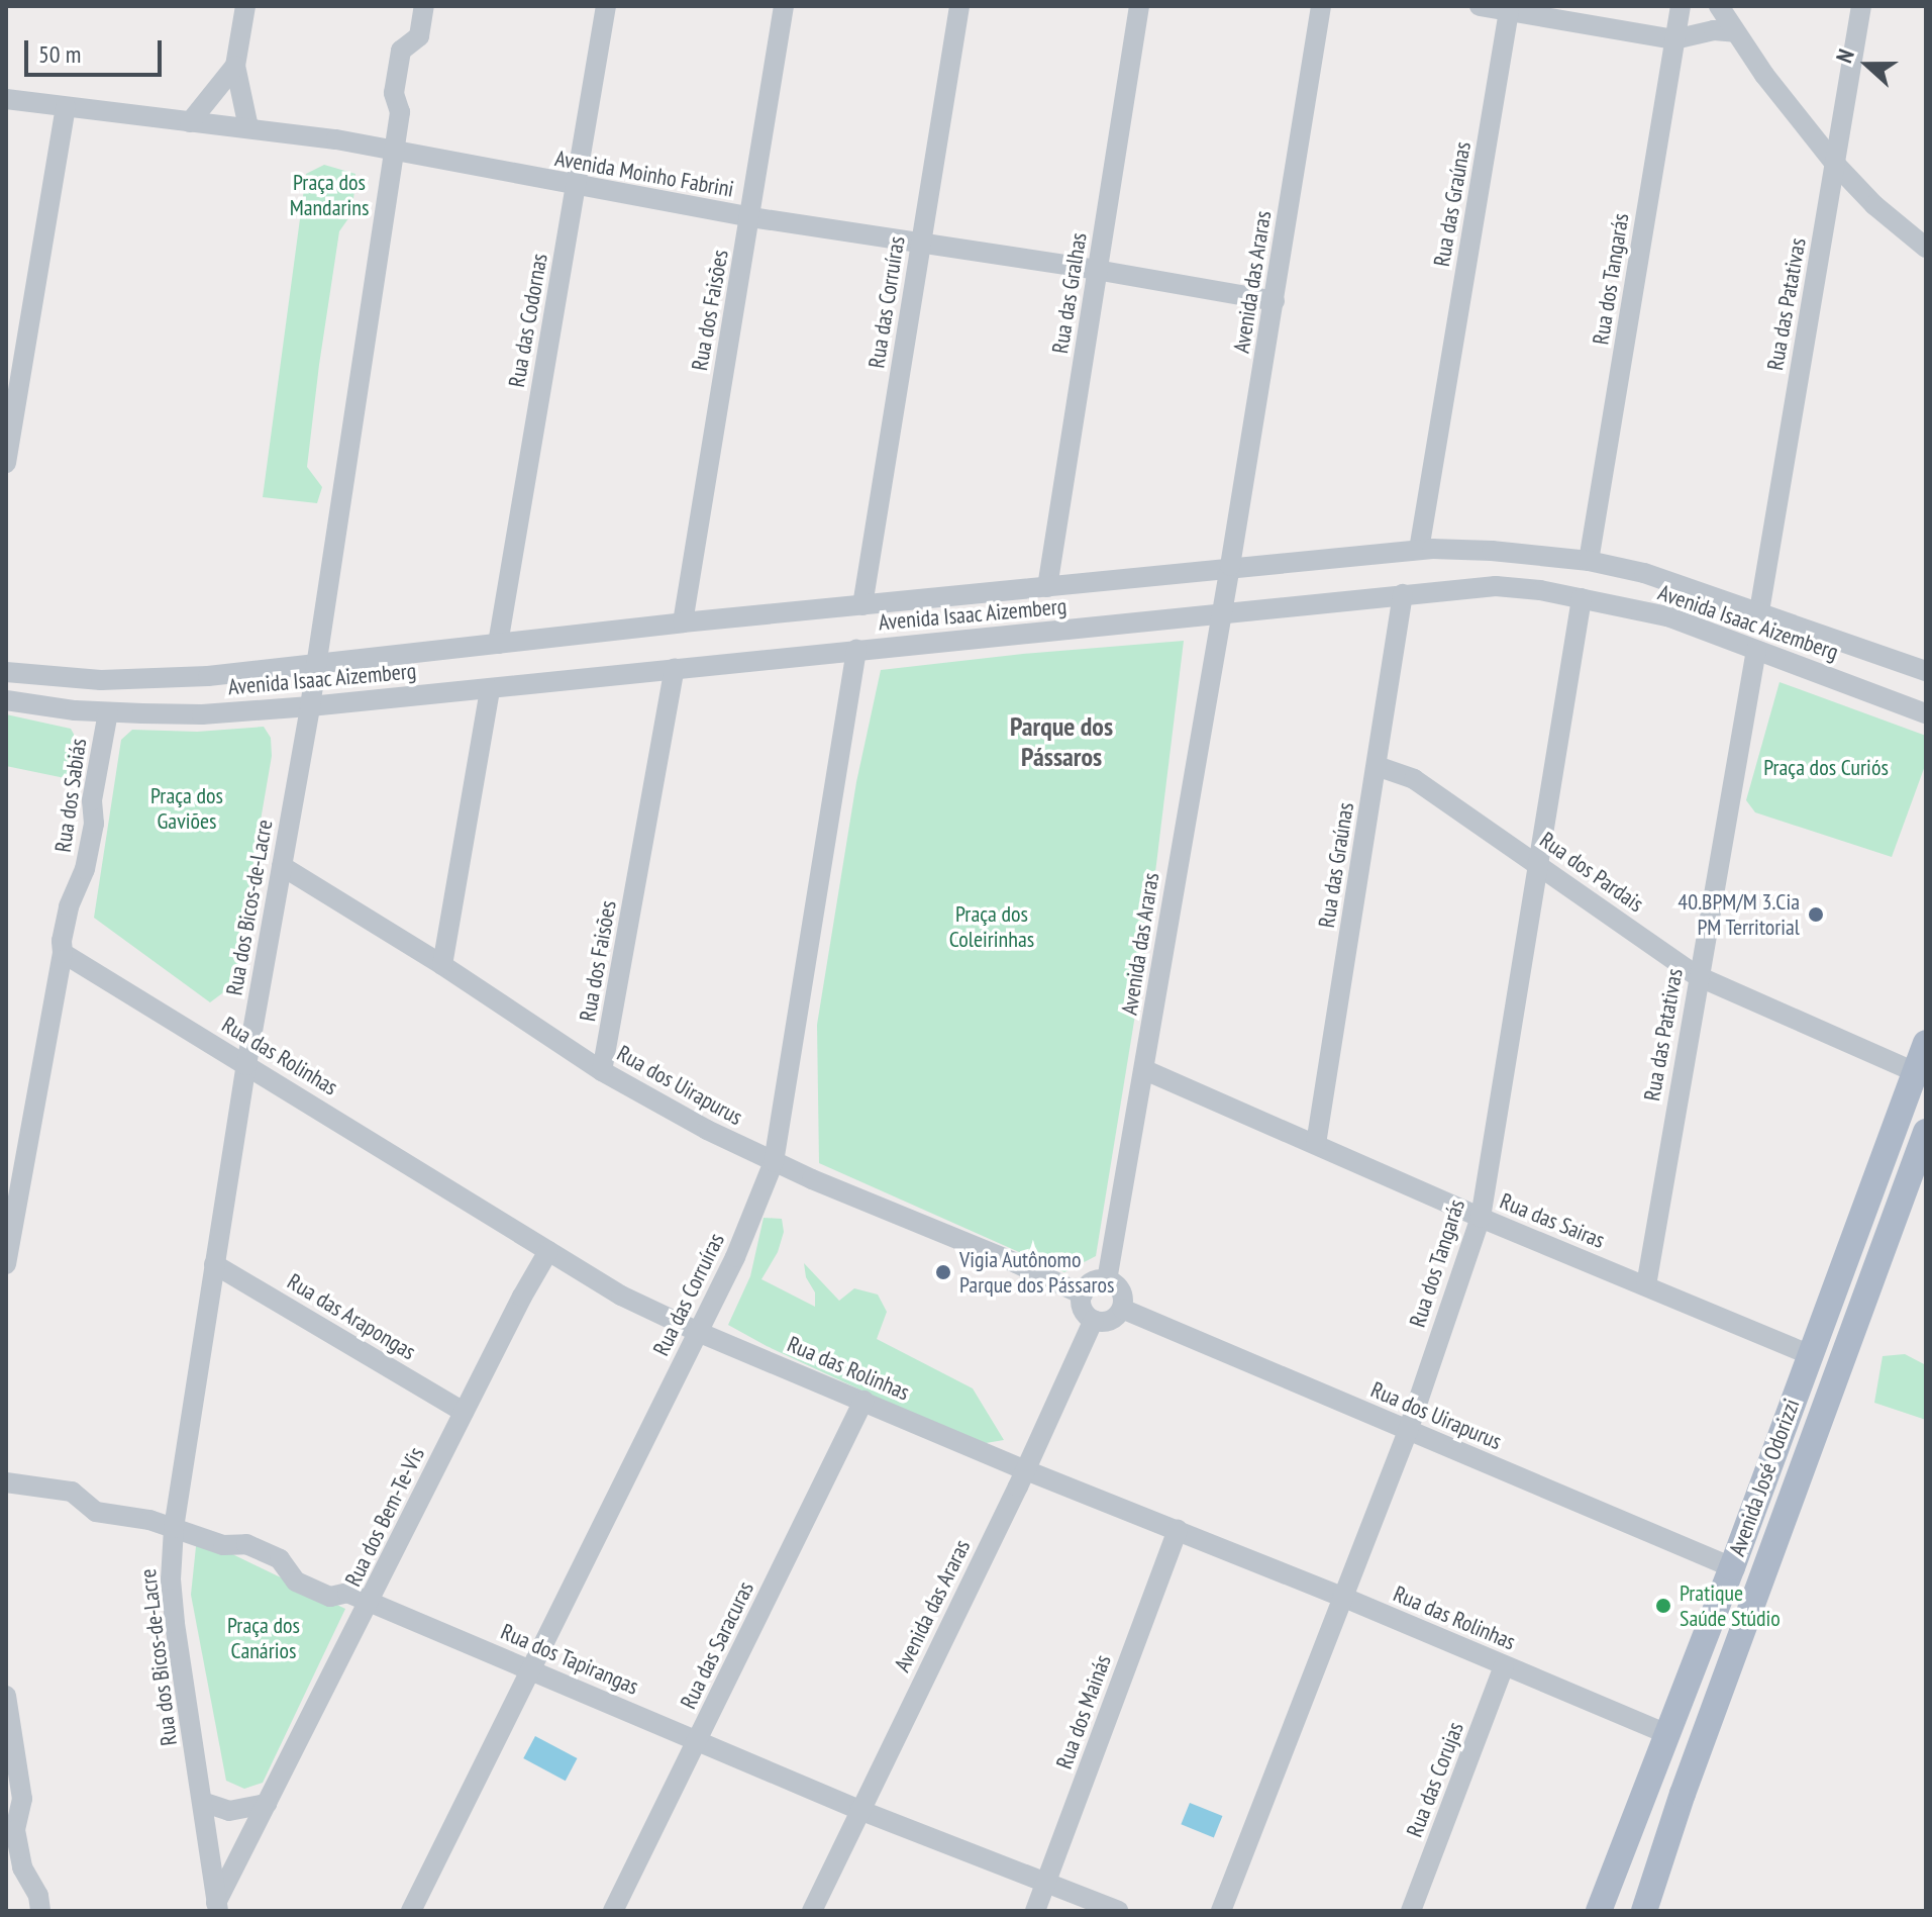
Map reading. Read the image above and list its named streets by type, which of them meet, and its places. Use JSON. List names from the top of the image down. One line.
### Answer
{"streets":{"main road":["Avenida José Odorizzi"],"street":["Avenida Moinho Fabrini","Rua das Graúnas","Rua dos Tangarás","Avenida das Araras","Rua das Gralhas","Rua das Corruíras","Rua das Patativas","Rua dos Faisões","Rua das Codornas","Avenida Isaac Aizemberg","Rua dos Sabiás","Rua dos Pardais","Rua dos Bicos-de-Lacre","Rua das Rolinhas","Rua dos Uirapurus","Rua das Sairas","Rua das Arapongas","Rua dos Bem-Te-Vis","Rua das Saracuras","Rua dos Tapirangas","Rua dos Mainás","Rua das Corujas"]},"crossings":[["Avenida Moinho Fabrini","Avenida das Araras"],["Avenida Moinho Fabrini","Rua das Gralhas"],["Avenida Moinho Fabrini","Rua das Corruíras"],["Avenida Moinho Fabrini","Rua dos Faisões"],["Avenida Moinho Fabrini","Rua das Codornas"],["Avenida Moinho Fabrini","Rua dos Bicos-de-Lacre"],["Rua das Graúnas","Avenida Isaac Aizemberg"],["Rua das Graúnas","Rua dos Pardais"],["Rua das Graúnas","Rua das Sairas"],["Rua dos Tangarás","Avenida Isaac Aizemberg"],["Rua dos Tangarás","Rua dos Pardais"],["Rua dos Tangarás","Rua das Rolinhas"],["Rua dos Tangarás","Rua dos Uirapurus"],["Rua dos Tangarás","Rua das Sairas"],["Avenida das Araras","Avenida Isaac Aizemberg"],["Avenida das Araras","Rua das Rolinhas"],["Avenida das Araras","Rua dos Uirapurus"],["Avenida das Araras","Rua das Sairas"],["Avenida das Araras","Rua dos Tapirangas"],["Rua das Gralhas","Avenida Isaac Aizemberg"],["Rua das Corruíras","Avenida Isaac Aizemberg"],["Rua das Corruíras","Rua das Rolinhas"],["Rua das Corruíras","Rua dos Uirapurus"],["Rua das Corruíras","Rua dos Tapirangas"],["Rua das Patativas","Avenida Isaac Aizemberg"],["Rua das Patativas","Rua dos Pardais"],["Rua das Patativas","Rua das Sairas"],["Rua dos Faisões","Avenida Isaac Aizemberg"],["Rua dos Faisões","Rua dos Uirapurus"],["Rua das Codornas","Avenida Isaac Aizemberg"],["Avenida Isaac Aizemberg","Rua dos Sabiás"],["Avenida Isaac Aizemberg","Rua dos Bicos-de-Lacre"],["Rua dos Sabiás","Rua das Rolinhas"],["Rua dos Pardais","Avenida José Odorizzi"],["Rua dos Bicos-de-Lacre","Rua das Rolinhas"],["Rua dos Bicos-de-Lacre","Rua dos Uirapurus"],["Rua dos Bicos-de-Lacre","Rua das Arapongas"],["Rua dos Bicos-de-Lacre","Rua dos Bem-Te-Vis"],["Rua dos Bicos-de-Lacre","Rua dos Tapirangas"],["Rua das Rolinhas","Avenida José Odorizzi"],["Rua das Rolinhas","Rua dos Bem-Te-Vis"],["Rua das Rolinhas","Rua das Saracuras"],["Rua das Rolinhas","Rua dos Mainás"],["Rua das Rolinhas","Rua das Corujas"],["Rua dos Uirapurus","Avenida José Odorizzi"],["Rua das Sairas","Avenida José Odorizzi"],["Rua das Arapongas","Rua dos Bem-Te-Vis"],["Rua dos Bem-Te-Vis","Rua dos Tapirangas"],["Rua das Saracuras","Rua dos Tapirangas"],["Rua dos Tapirangas","Rua dos Mainás"]],"districts":["Parque dos Pássaros"],"parks":["Praça dos Mandarins","Praça dos Curiós","Praça dos Gaviões","Praça dos Coleirinhas","Praça dos Canários"],"places":["40.BPM/M 3.Cia PM Territorial","Vigia Autônomo Parque dos Pássaros","Pratique Saúde Stúdio"],"scale_bar":"50 m","north":"left"}
